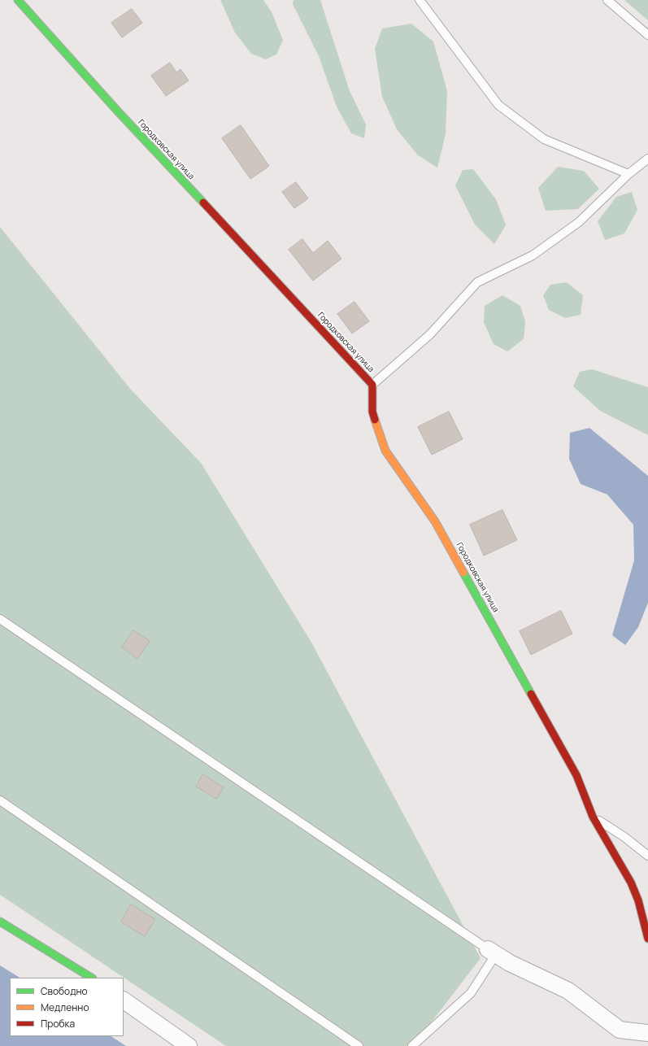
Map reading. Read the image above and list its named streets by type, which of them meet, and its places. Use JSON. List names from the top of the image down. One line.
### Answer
{"streets":{"street":["Городковская улица"]},"legend":["Свободно","Медленно","Пробка"]}
